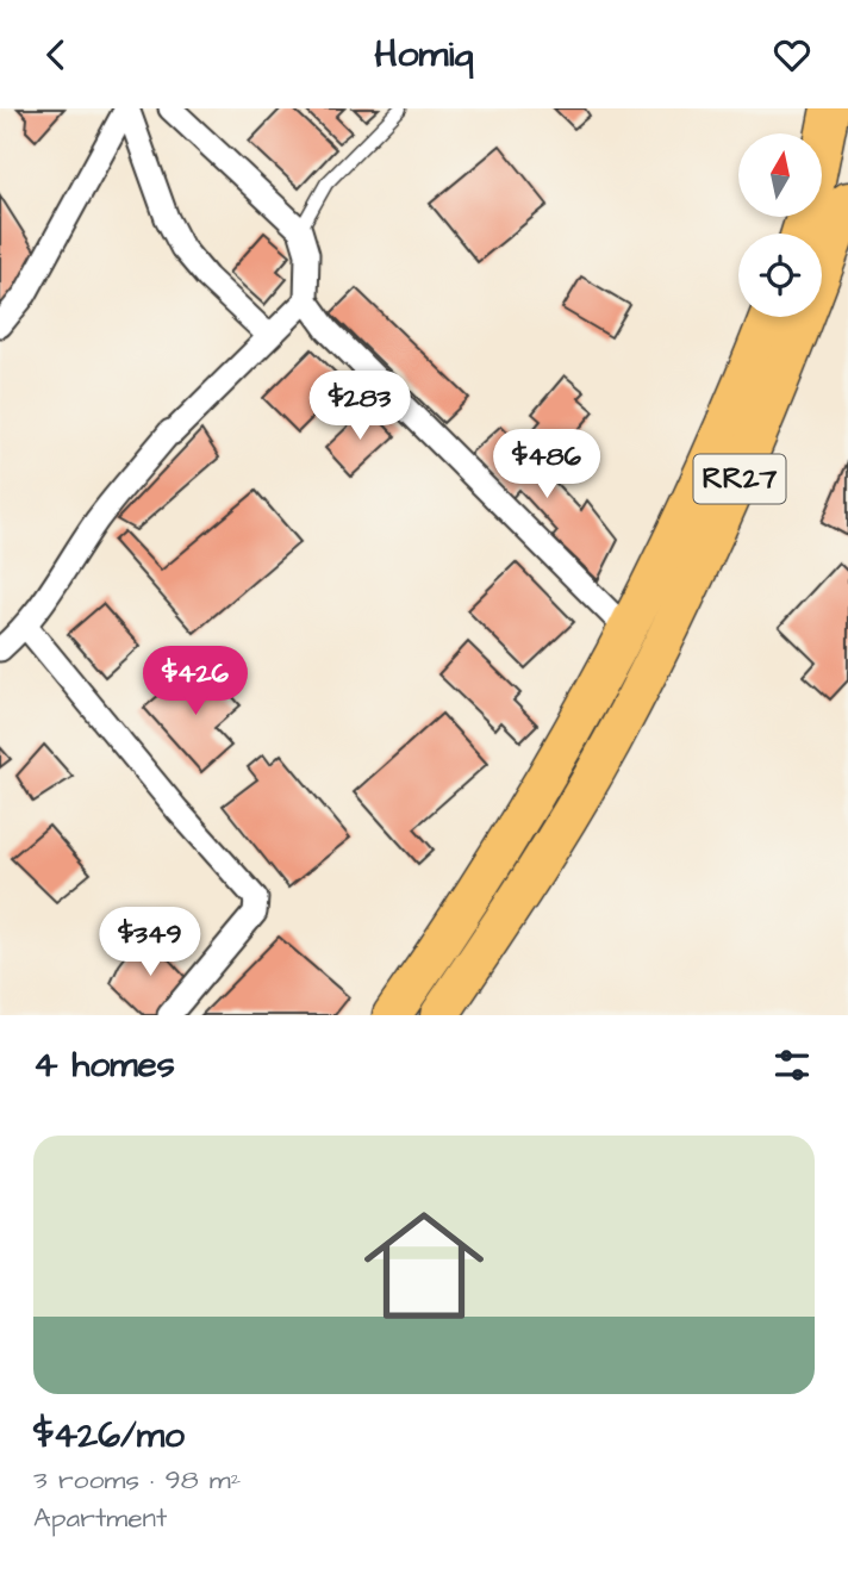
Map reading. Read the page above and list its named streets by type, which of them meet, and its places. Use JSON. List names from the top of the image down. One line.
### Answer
{"streets":{"highway":["RR27"]},"north":"top","page":{"header":"Homiq","price":["$283","$486","$426","$349"],"heading":"4 homes","list":[{"name":"$426/mo","note":"3 rooms · 98 m² · Apartment"}]}}
